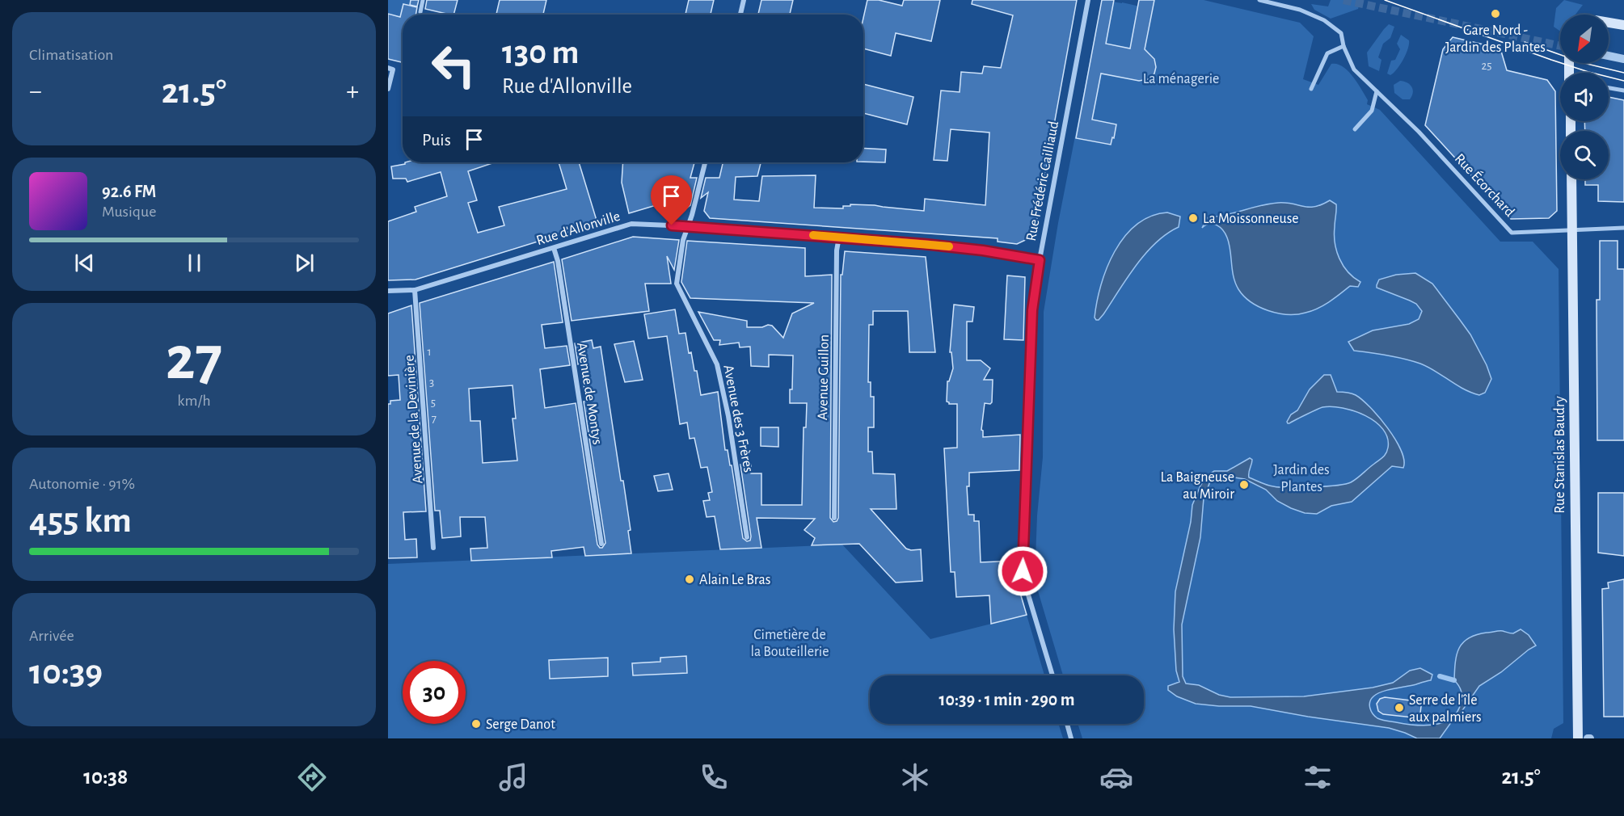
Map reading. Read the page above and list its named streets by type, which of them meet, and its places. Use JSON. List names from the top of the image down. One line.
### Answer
{"streets":{"main road":["Rue Stanislas Baudry"],"street":["Rue Frédéric Cailliaud","Rue Écorchard","Rue d'Allonville","Avenue Guillon","Avenue de Montys","Avenue des 3 Frères","Avenue de la Devinière"]},"crossings":[["Rue Frédéric Cailliaud","Rue d'Allonville"],["Rue Écorchard","Rue Stanislas Baudry"],["Rue d'Allonville","Avenue Guillon"],["Rue d'Allonville","Avenue de Montys"],["Rue d'Allonville","Avenue des 3 Frères"],["Rue d'Allonville","Avenue de la Devinière"]],"parks":["La ménagerie","Jardin des Plantes","Cimetière de la Bouteillerie"],"places":["Gare Nord - Jardin des Plantes","La Moissonneuse","La Baigneuse au Miroir","Alain Le Bras","Serre de l'île aux palmiers","Serge Danot"],"house_numbers":["25","1","3","5","7"],"north":"bottom left","page":{"tile":["Climatisation",["27","km/h"],["Autonomie · 91%","455 km"],["Arrivée","10:39"]],"turn":["130 m","Rue d'Allonville"],"heat":["−","21.5°","+"],"then":"Puis","song":["92.6 FM","Musique"],"limit":"30","trip":"10:39 · 1 min · 290 m","tabs":["10:38","21.5°"]}}
